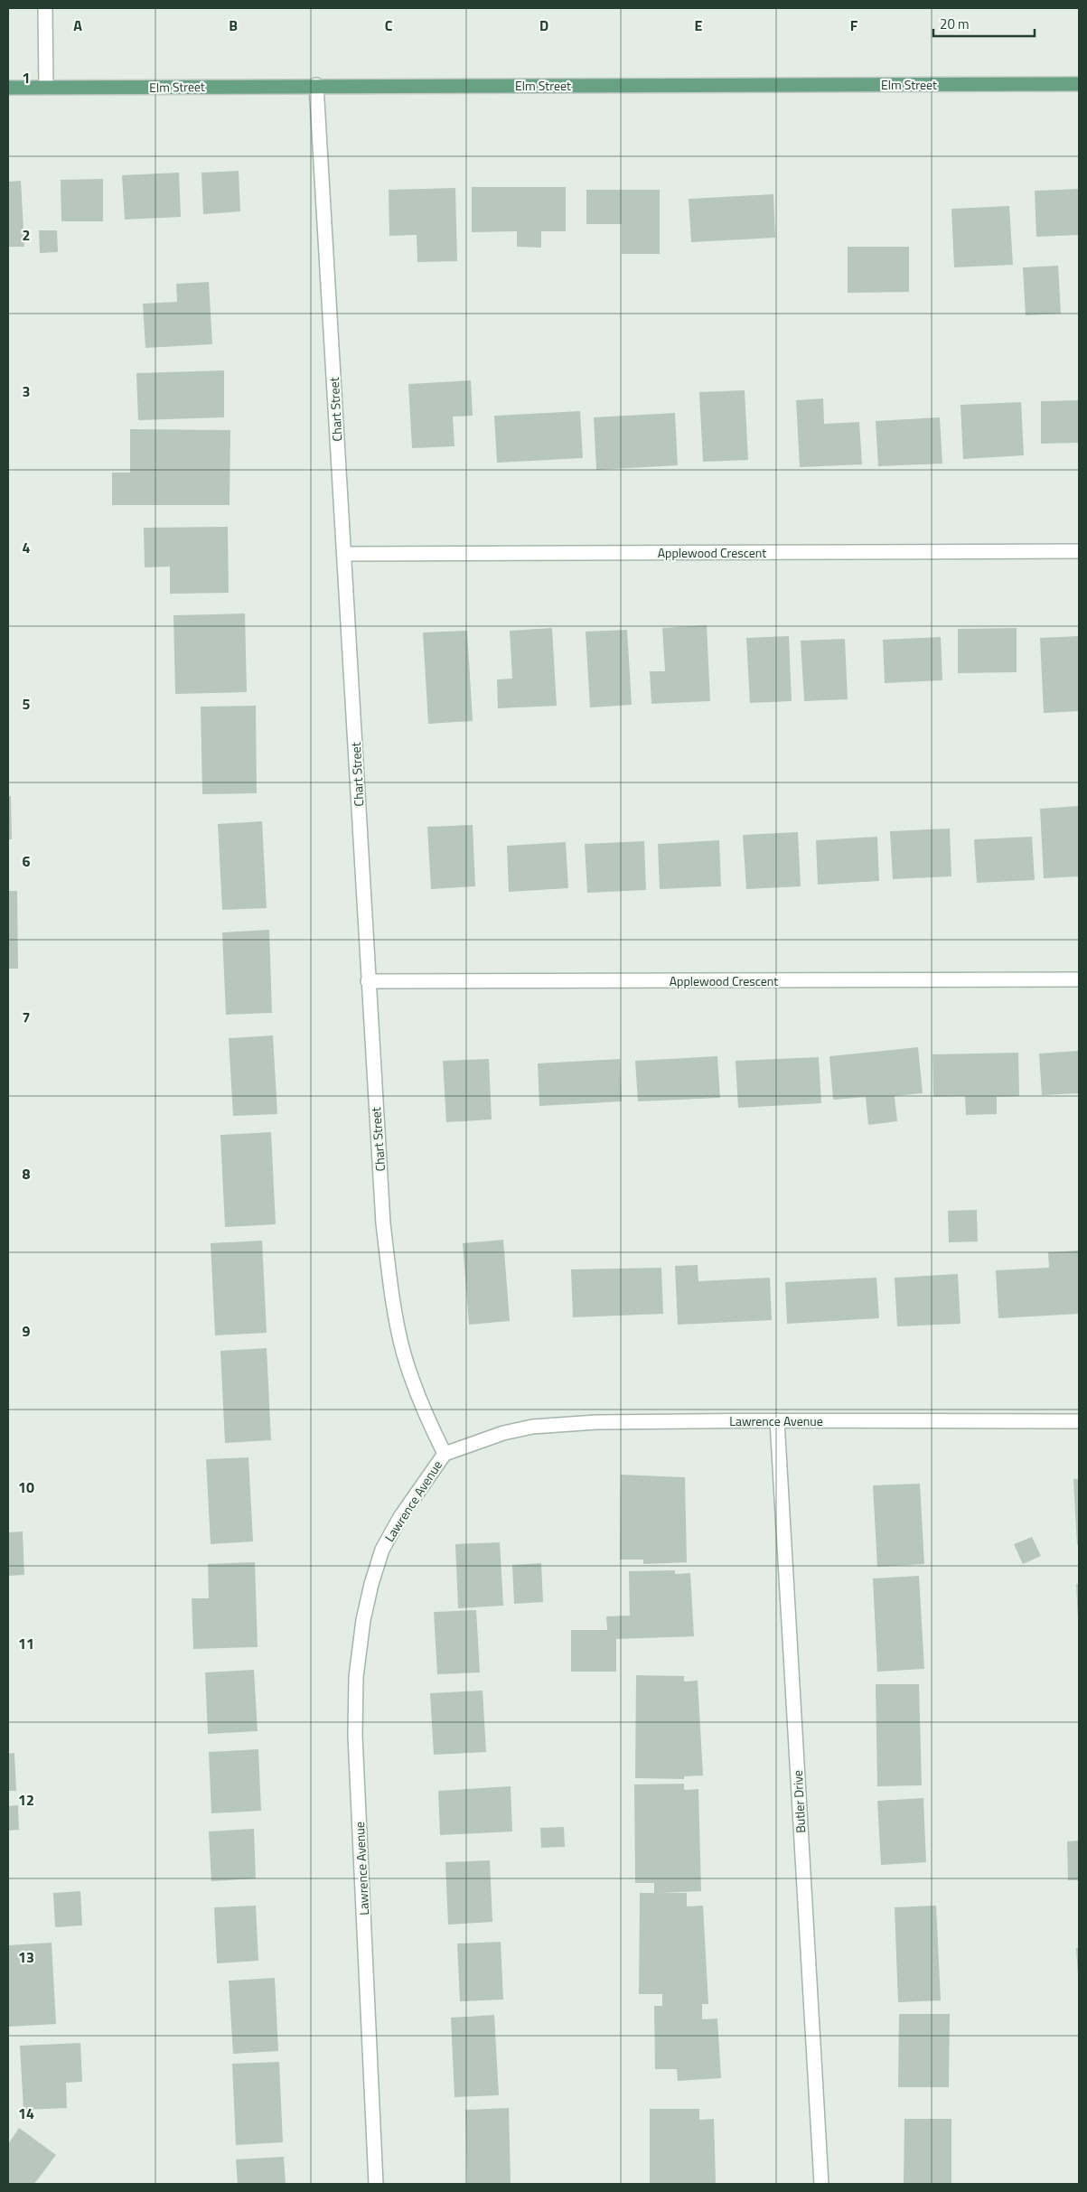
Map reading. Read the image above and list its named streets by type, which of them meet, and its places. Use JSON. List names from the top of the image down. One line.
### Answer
{"streets":{"main road":["Elm Street"],"street":["Chart Street","Applewood Crescent","Lawrence Avenue","Butler Drive"]},"crossings":[["Elm Street","Chart Street"],["Chart Street","Applewood Crescent"],["Chart Street","Lawrence Avenue"],["Lawrence Avenue","Butler Drive"]],"scale_bar":"20 m","grid":{"columns":["A","B","C","D","E","F"],"rows":["1","2","3","4","5","6","7","8","9","10","11","12","13","14"]}}
